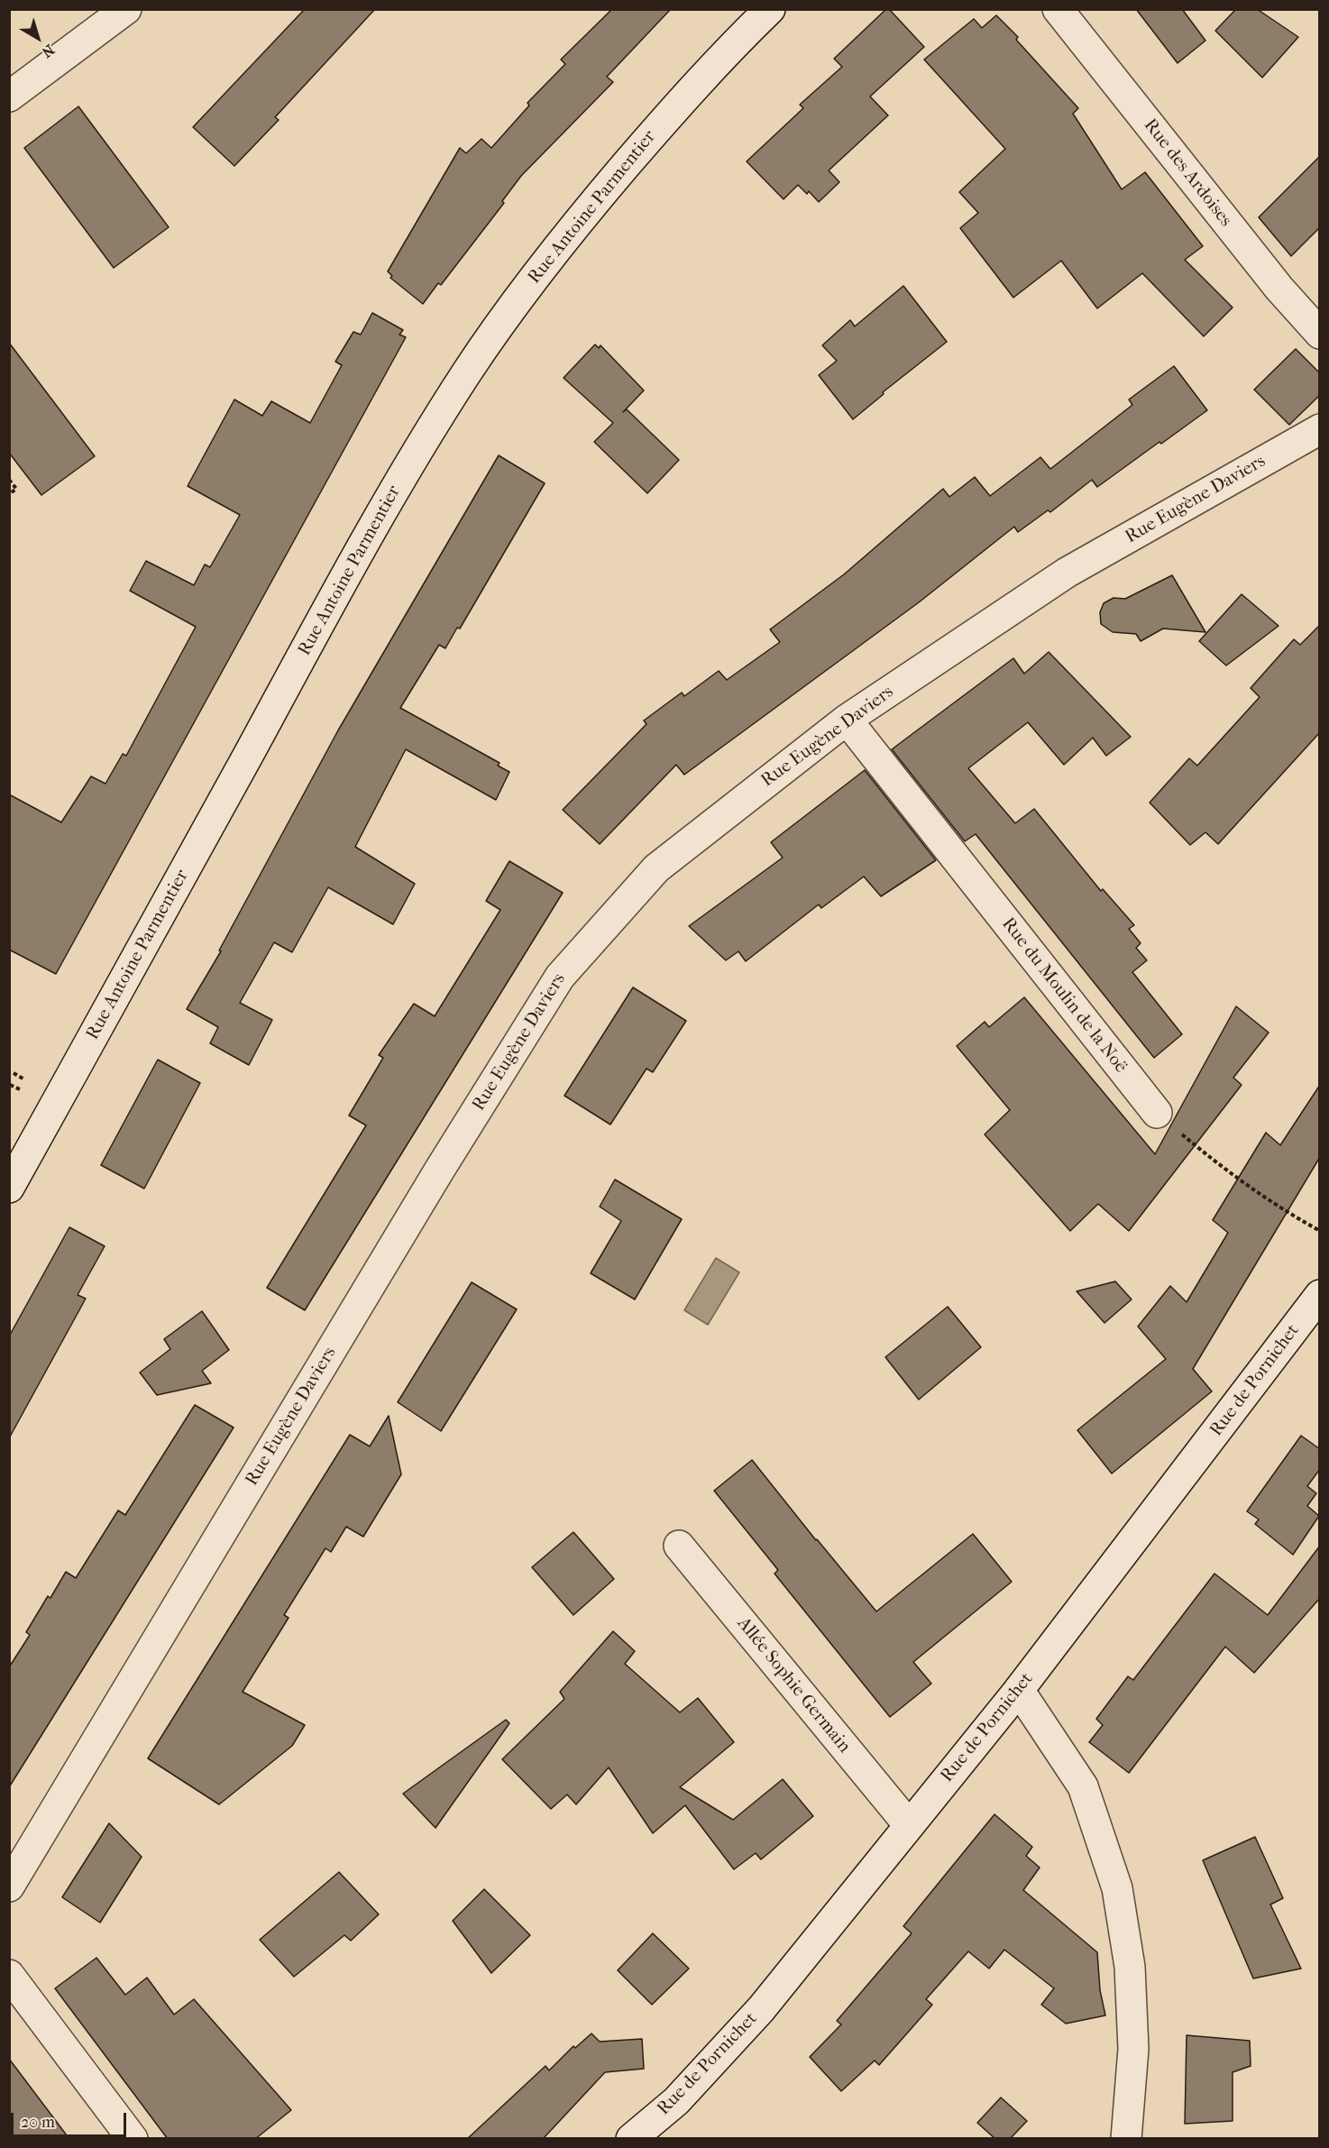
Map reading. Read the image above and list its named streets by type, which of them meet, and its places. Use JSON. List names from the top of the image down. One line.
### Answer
{"streets":{"street":["Rue des Ardoises","Rue Antoine Parmentier","Rue Eugène Daviers","Rue du Moulin de la Noë","Rue de Pornichet","Allée Sophie Germain"]},"crossings":[["Rue Eugène Daviers","Rue du Moulin de la Noë"],["Rue de Pornichet","Allée Sophie Germain"]],"scale_bar":"20 m","north":"bottom right"}
